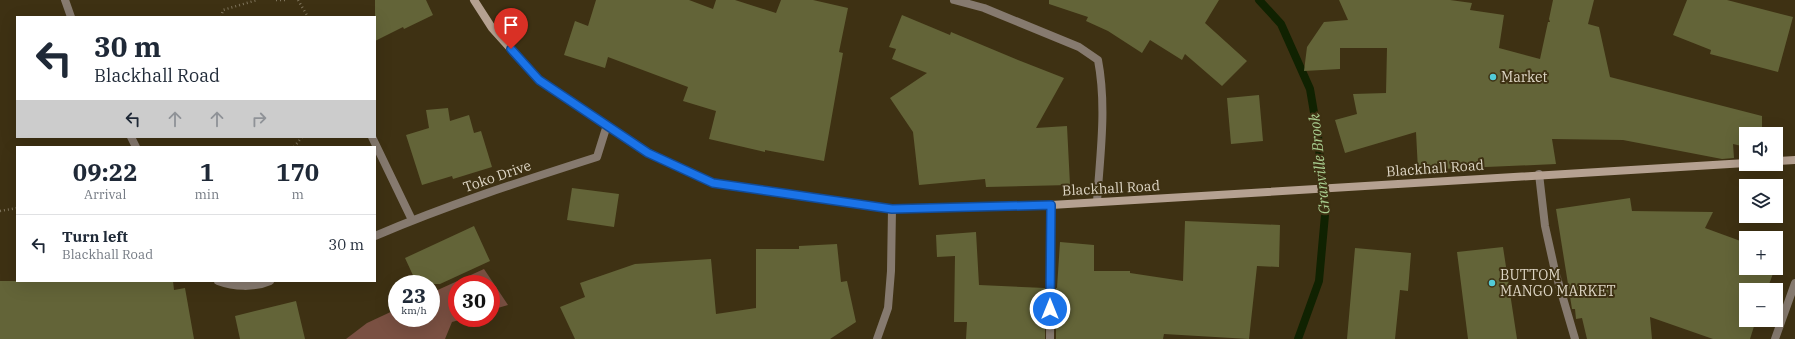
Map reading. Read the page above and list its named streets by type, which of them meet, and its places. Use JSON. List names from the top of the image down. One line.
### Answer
{"streets":{"main road":["Blackhall Road"],"street":["Toko Drive"]},"crossings":[["Blackhall Road","Toko Drive"]],"water":["Granville Brook"],"places":["Market","BUTTOM MANGO MARKET"],"page":{"turn":["30 m","Blackhall Road"],"map_buttons":["+","−"],"eta":["09:22","Arrival","1","min","170","m"],"list":[{"name":"Turn left","note":"Blackhall Road","value":"30 m"}],"speed":"23 km/h","limit":"30"}}
